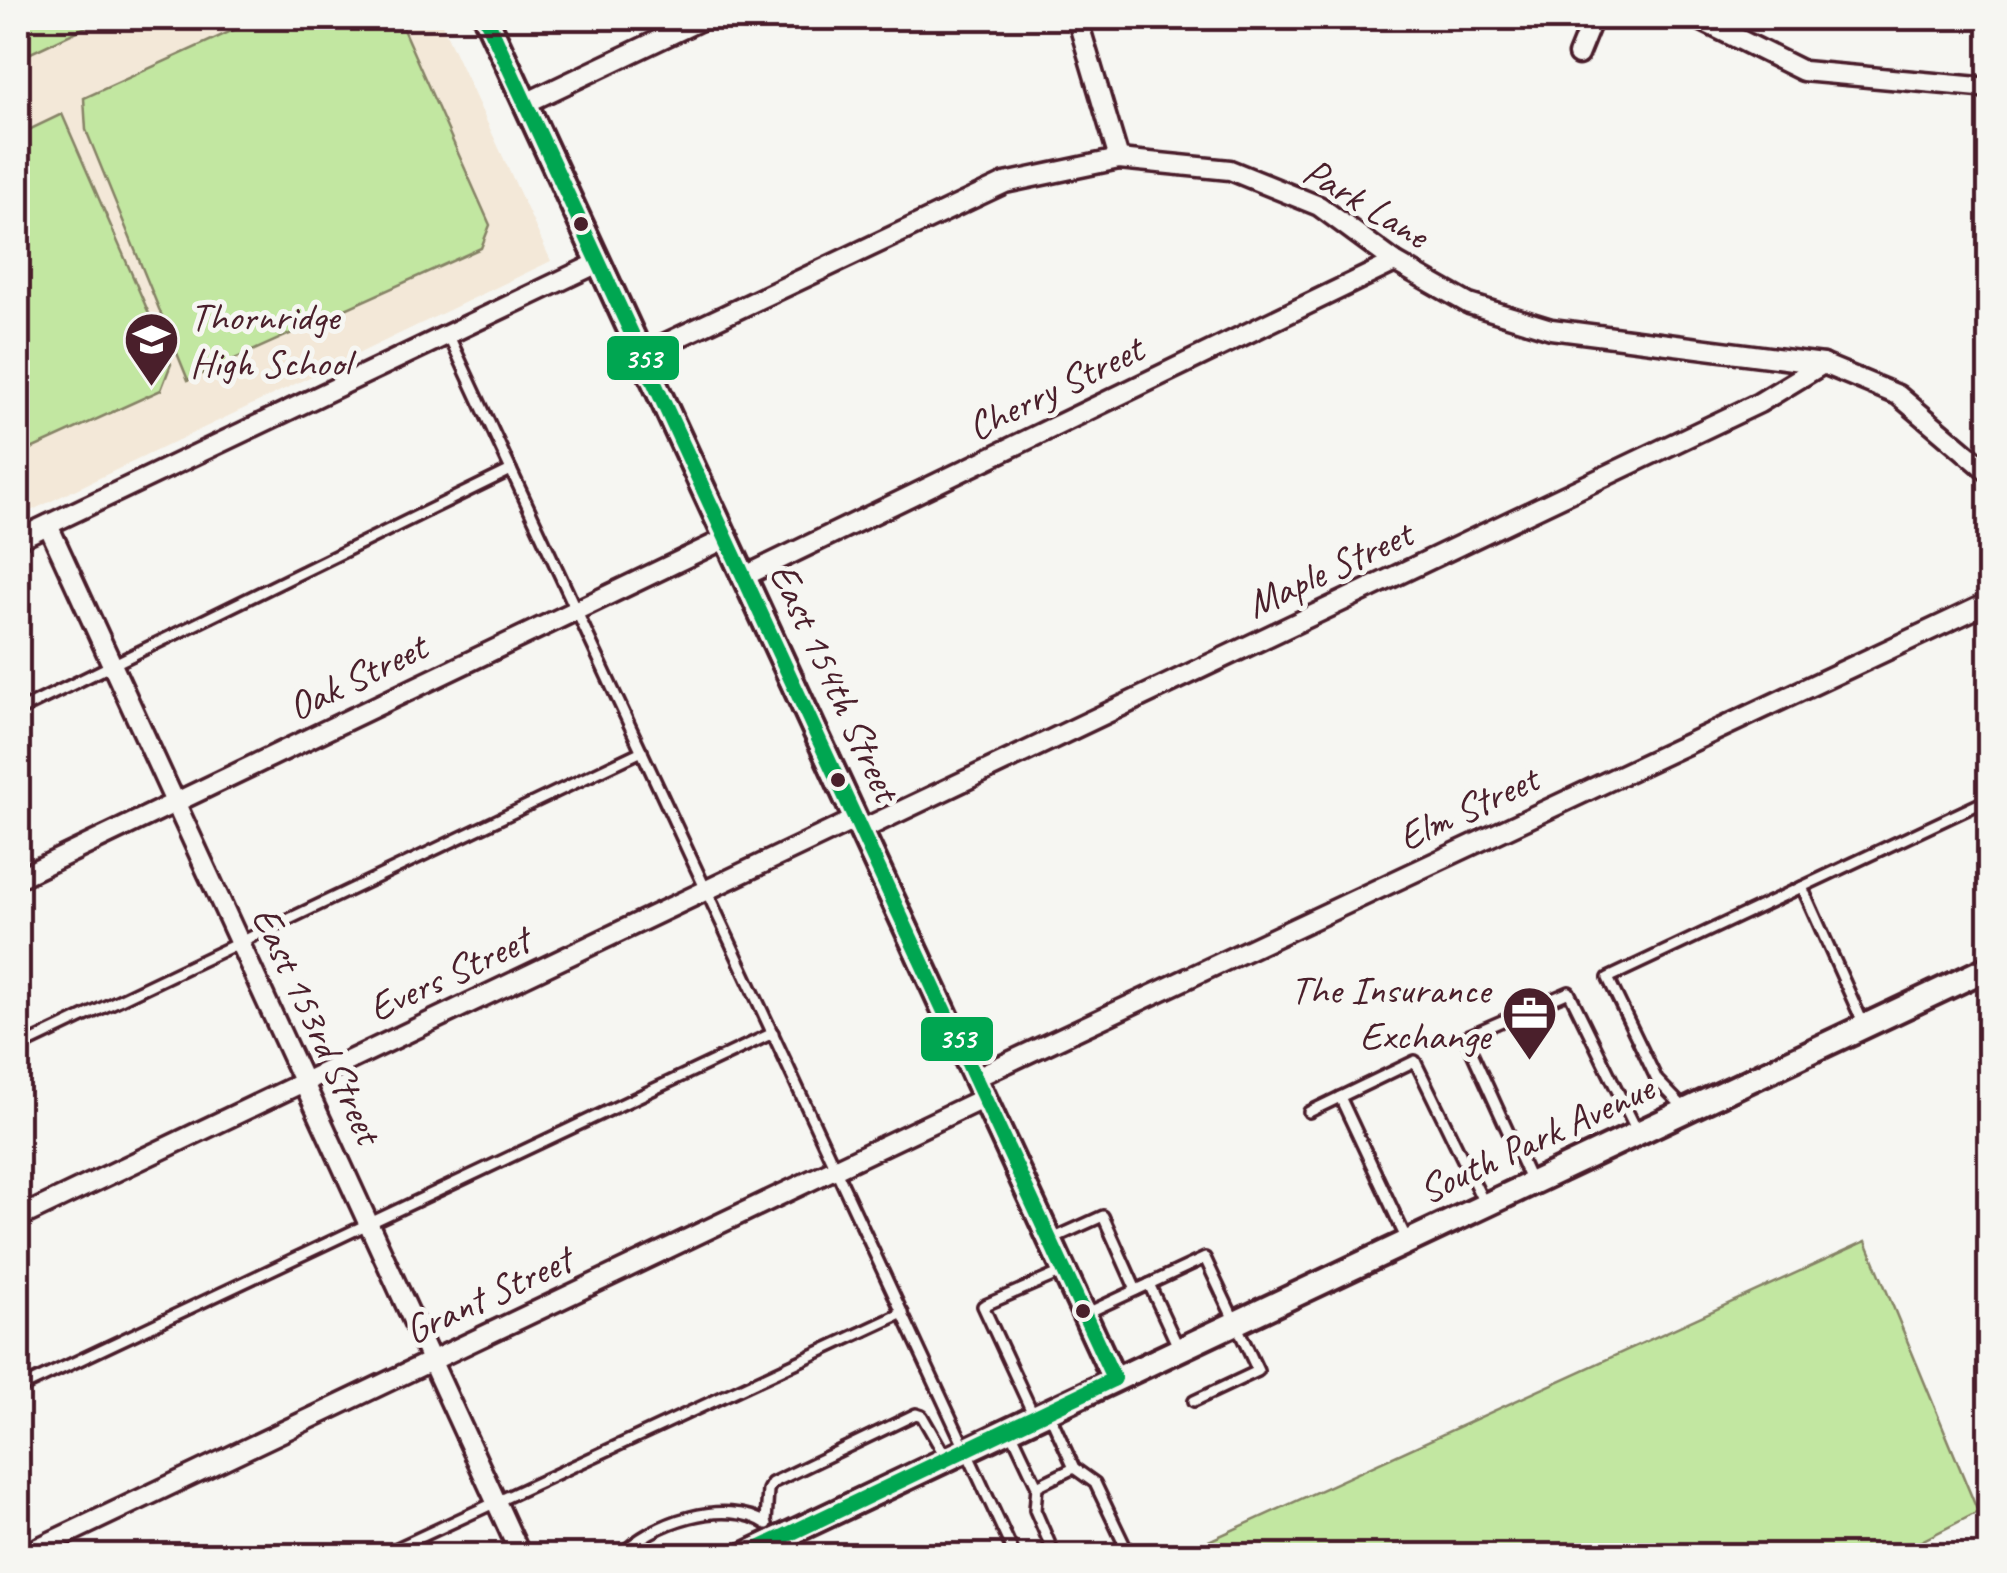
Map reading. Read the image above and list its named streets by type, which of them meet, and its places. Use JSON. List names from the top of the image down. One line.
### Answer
{"streets":{"street":["Park Lane","Cherry Street","Maple Street","Oak Street","East 154th Street","Elm Street","Evers Street","East 153rd Street","South Park Avenue","Grant Street"]},"crossings":[["Park Lane","Cherry Street"],["Park Lane","Maple Street"],["Park Lane","East 154th Street"],["Cherry Street","East 154th Street"],["Maple Street","East 154th Street"],["Maple Street","Evers Street"],["Oak Street","East 154th Street"],["Oak Street","East 153rd Street"],["East 154th Street","Elm Street"],["East 154th Street","Evers Street"],["East 154th Street","South Park Avenue"],["East 154th Street","Grant Street"],["Elm Street","Grant Street"],["Evers Street","East 153rd Street"],["East 153rd Street","Grant Street"]],"places":{"school or university":["Thornridge High School"],"office":["The Insurance Exchange"]},"lines":["transit line 353"]}
